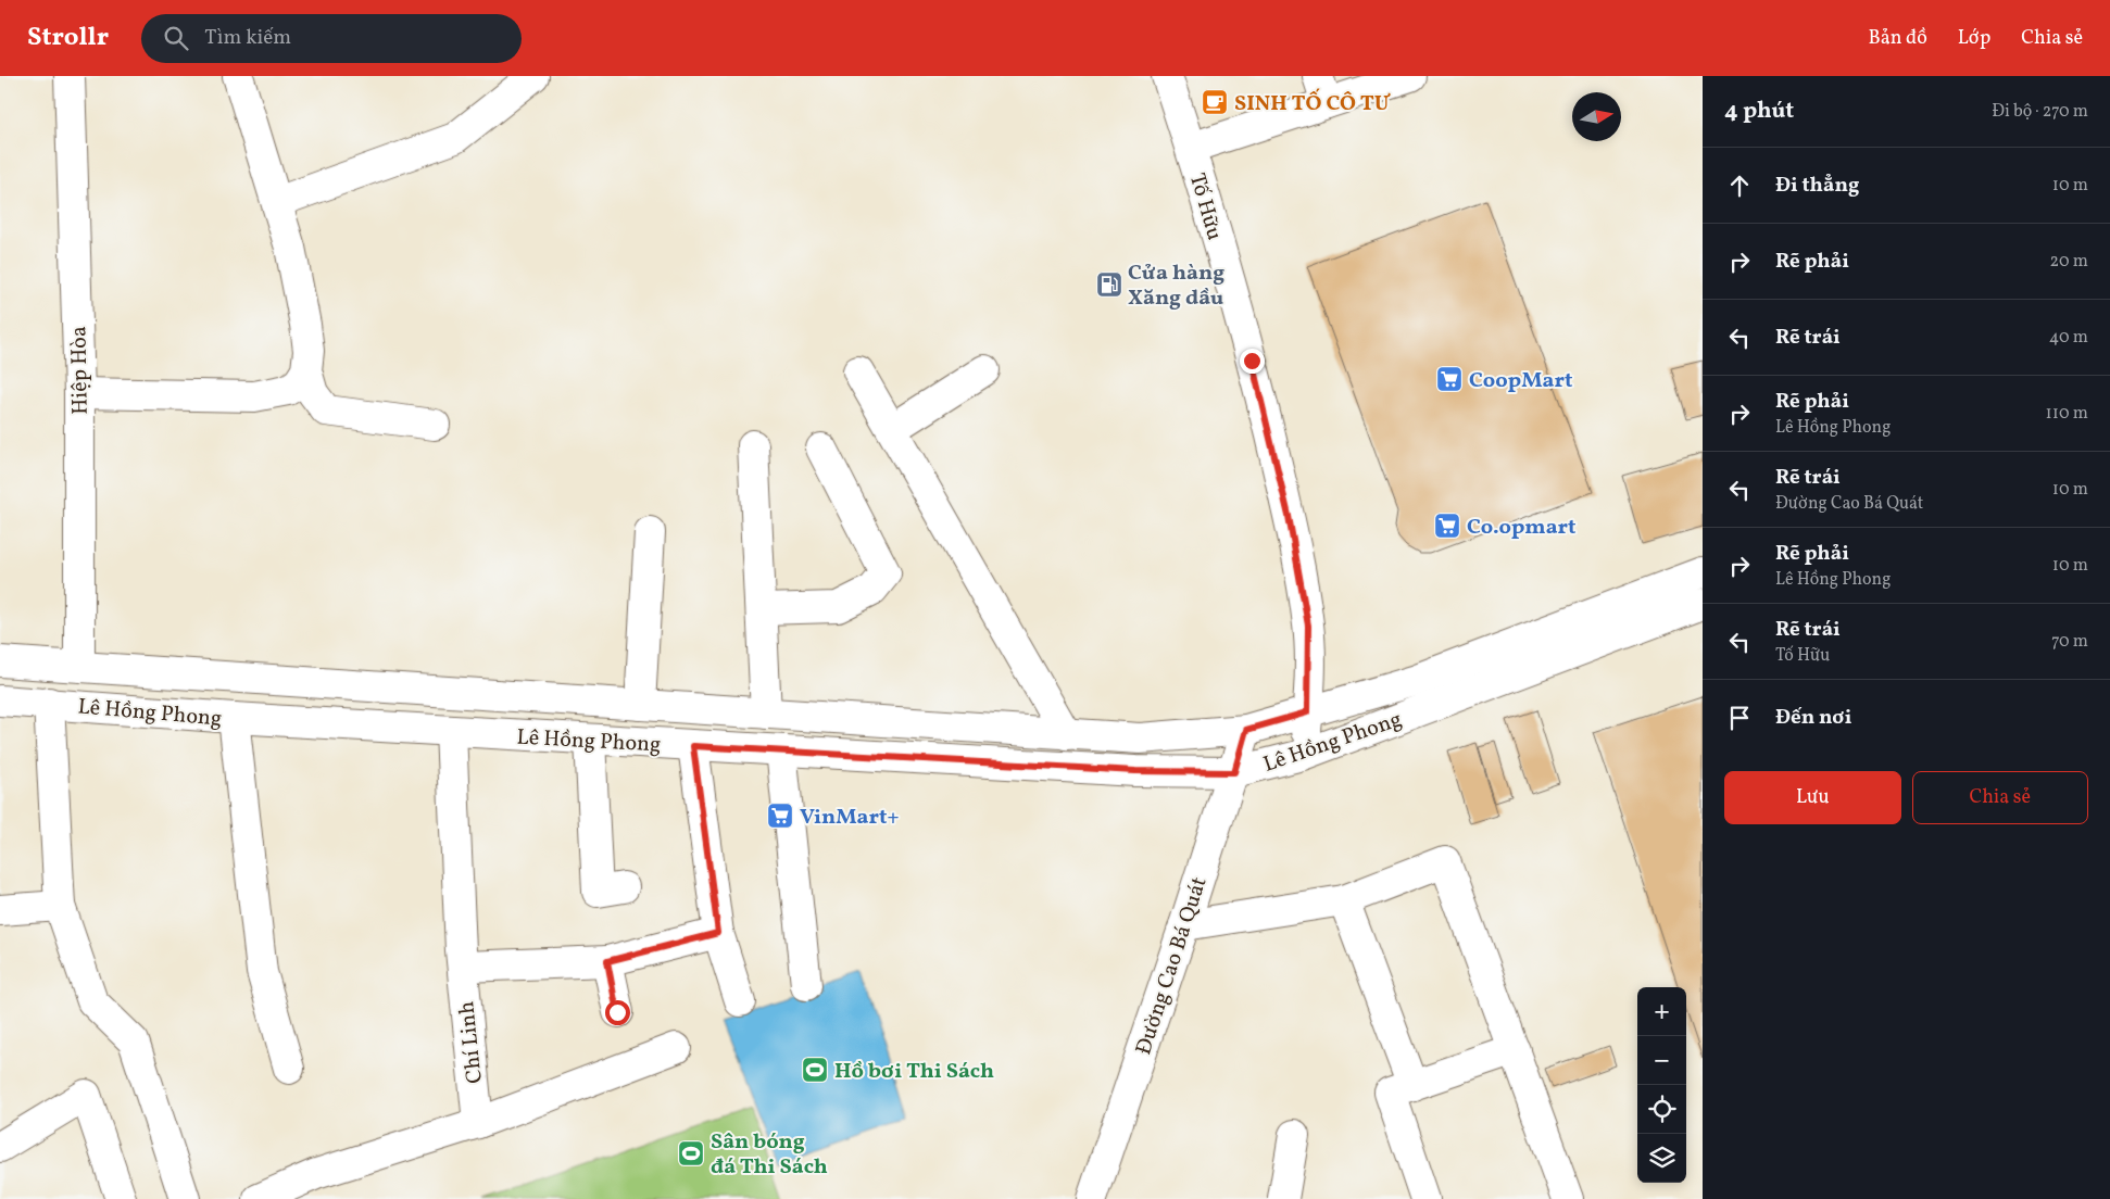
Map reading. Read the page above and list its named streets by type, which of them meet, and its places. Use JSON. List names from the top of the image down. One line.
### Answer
{"streets":{"street":["Tố Hữu","Hiệp Hòa","Lê Hồng Phong","Đường Cao Bá Quát","Chí Linh"]},"crossings":[["Tố Hữu","Lê Hồng Phong"],["Hiệp Hòa","Lê Hồng Phong"],["Lê Hồng Phong","Đường Cao Bá Quát"],["Lê Hồng Phong","Chí Linh"]],"places":{"cafe":["SINH TỐ CÔ TƯ"],"fuel station":["Cửa hàng Xăng dầu"],"supermarket":["CoopMart","Co.opmart","VinMart+"],"sports":["Hồ bơi Thi Sách","Sân bóng đá Thi Sách"]},"north":"right","page":{"header":"Strollr","search":"Tìm kiếm","nav":["Bản đồ","Lớp","Chia sẻ"],"heading":["4 phút","Đi bộ · 270 m"],"list":[["Đi thẳng","10 m"],["Rẽ phải","20 m"],["Rẽ trái","40 m"],["Rẽ phải","Lê Hồng Phong","110 m"],["Rẽ trái","Đường Cao Bá Quát","10 m"],["Rẽ phải","Lê Hồng Phong","10 m"],["Rẽ trái","Tố Hữu","70 m"],"Đến nơi"],"buttons":["Lưu","Chia sẻ"],"map_buttons":["+","−"]}}
